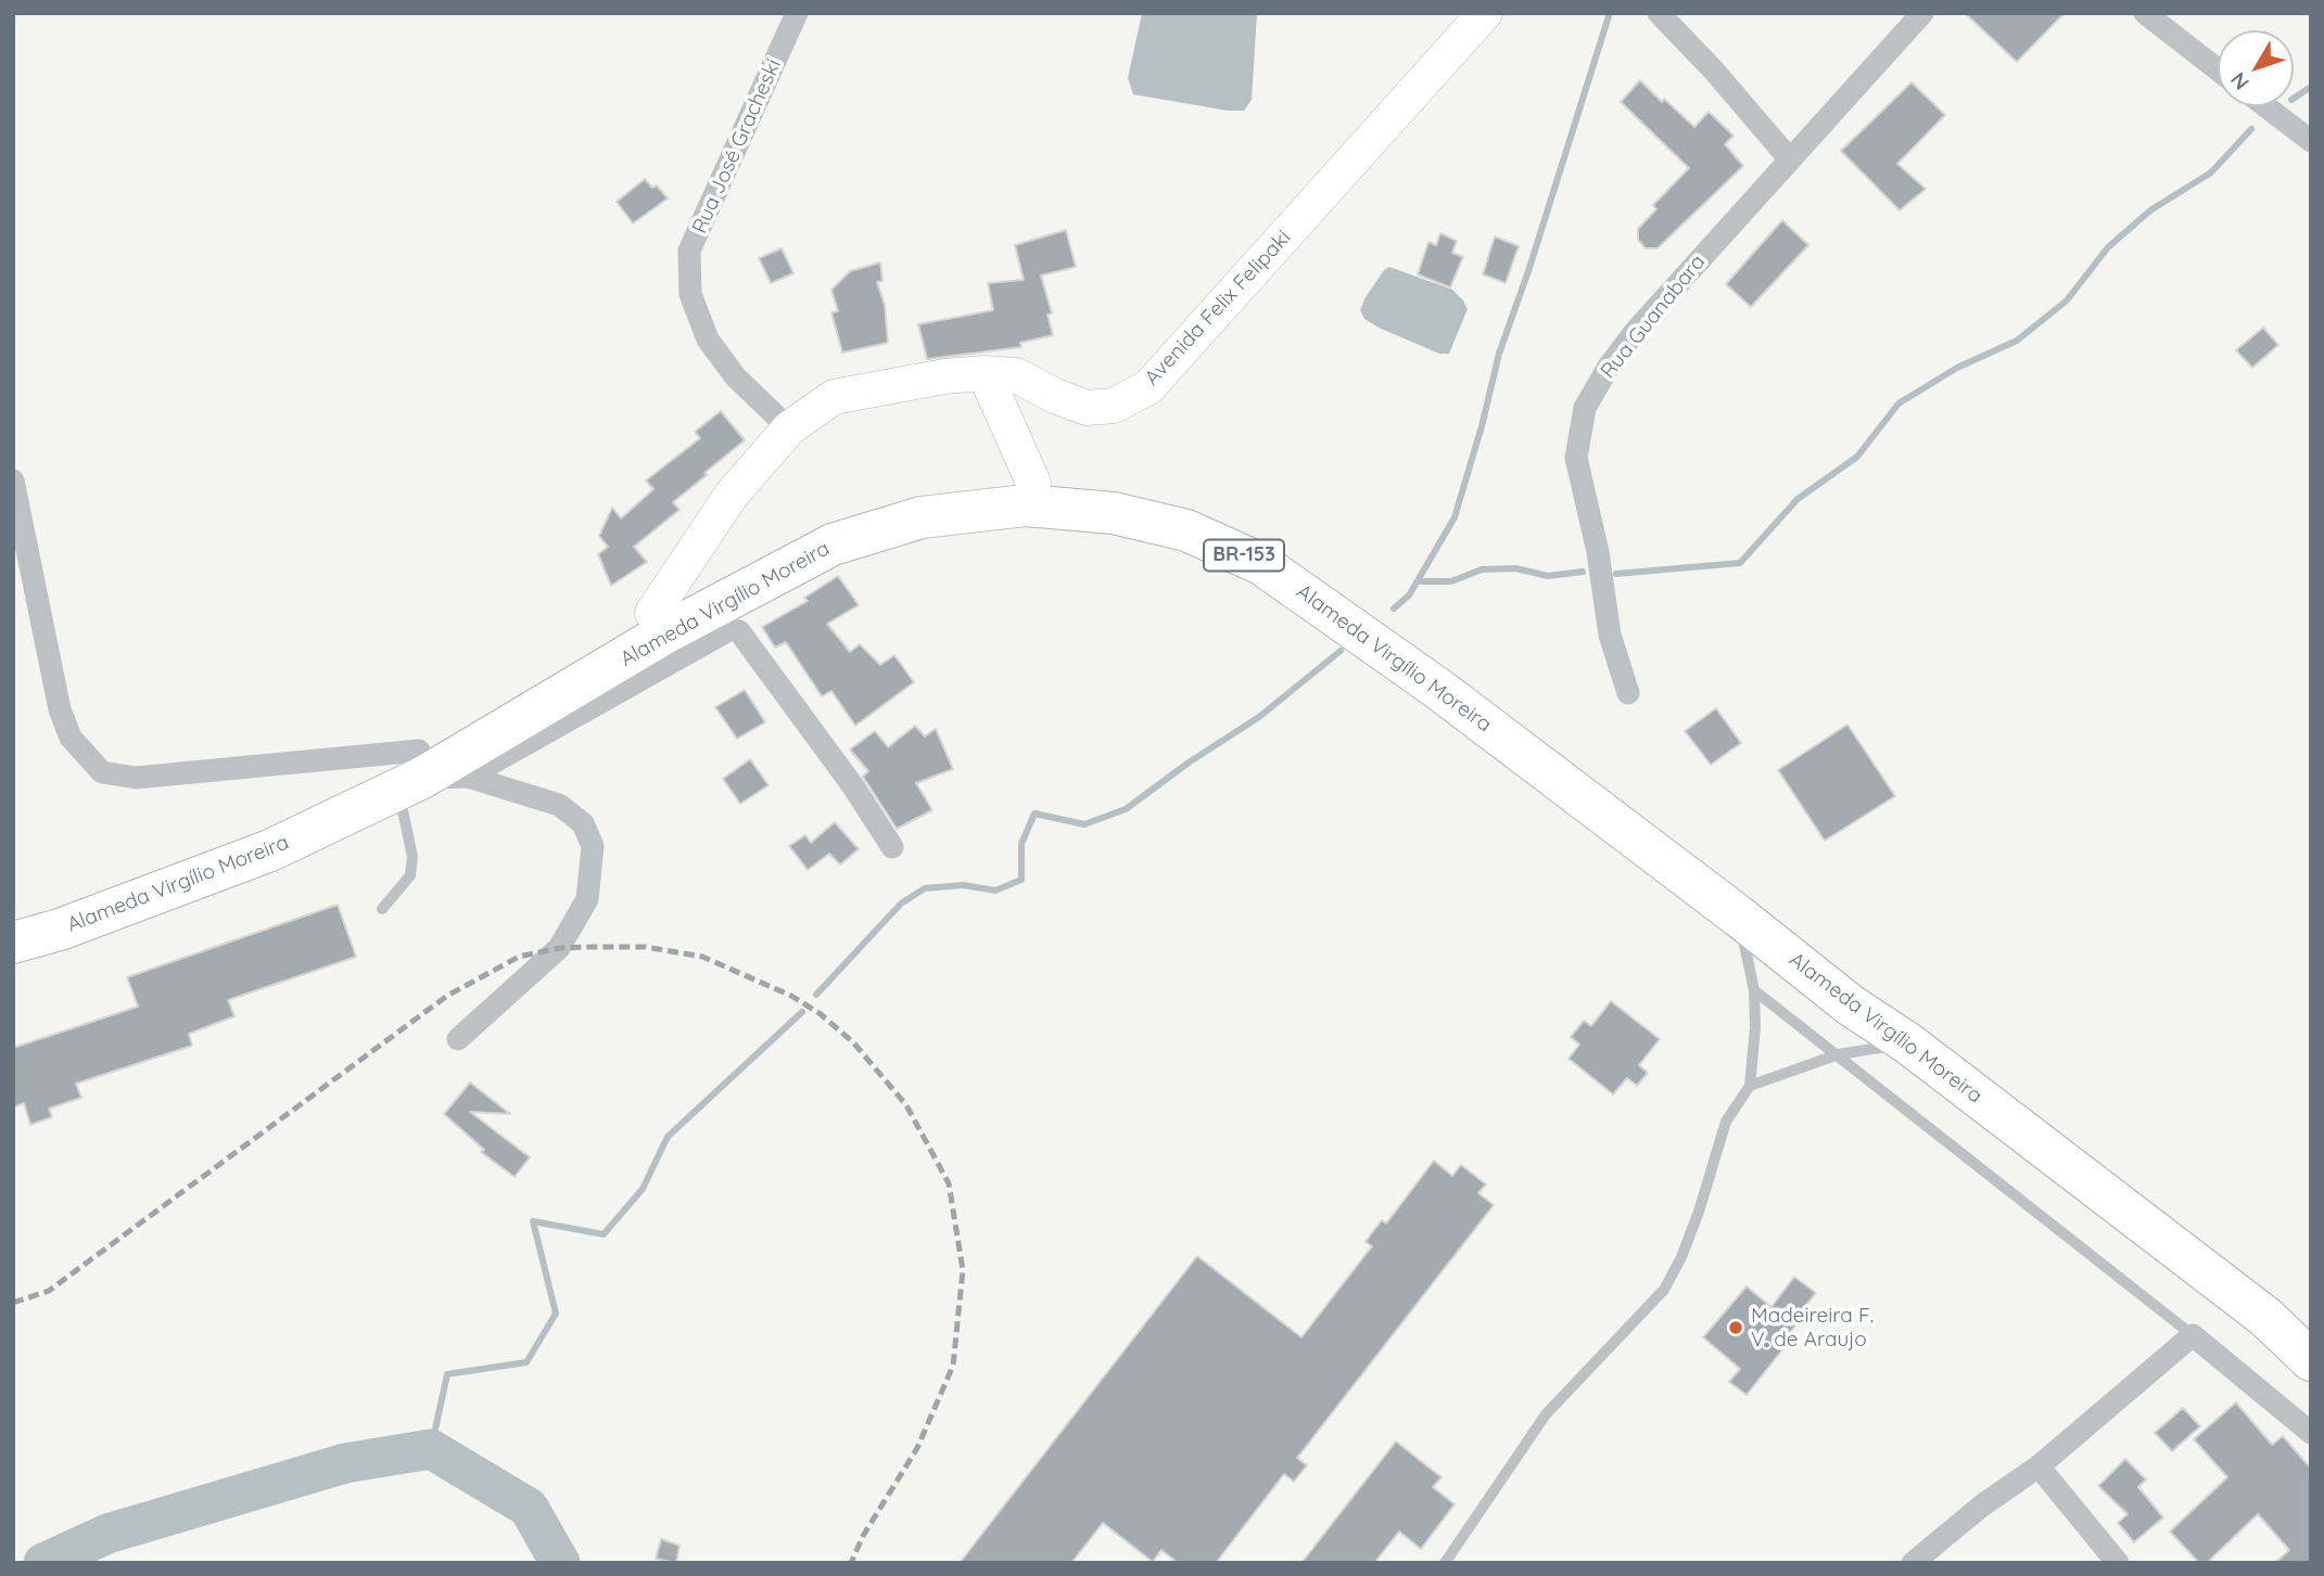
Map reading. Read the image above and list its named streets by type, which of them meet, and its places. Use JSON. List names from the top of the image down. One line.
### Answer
{"streets":{"highway":["BR-153","Alameda Virgílio Moreira"],"street":["Rua José Gracheski","Avenida Felix Felipaki","Rua Guanabara"]},"crossings":[["Rua José Gracheski","Avenida Felix Felipaki"],["Avenida Felix Felipaki","Alameda Virgílio Moreira"]],"places":["Madeireira F. V. de Araujo"],"north":"bottom left"}
